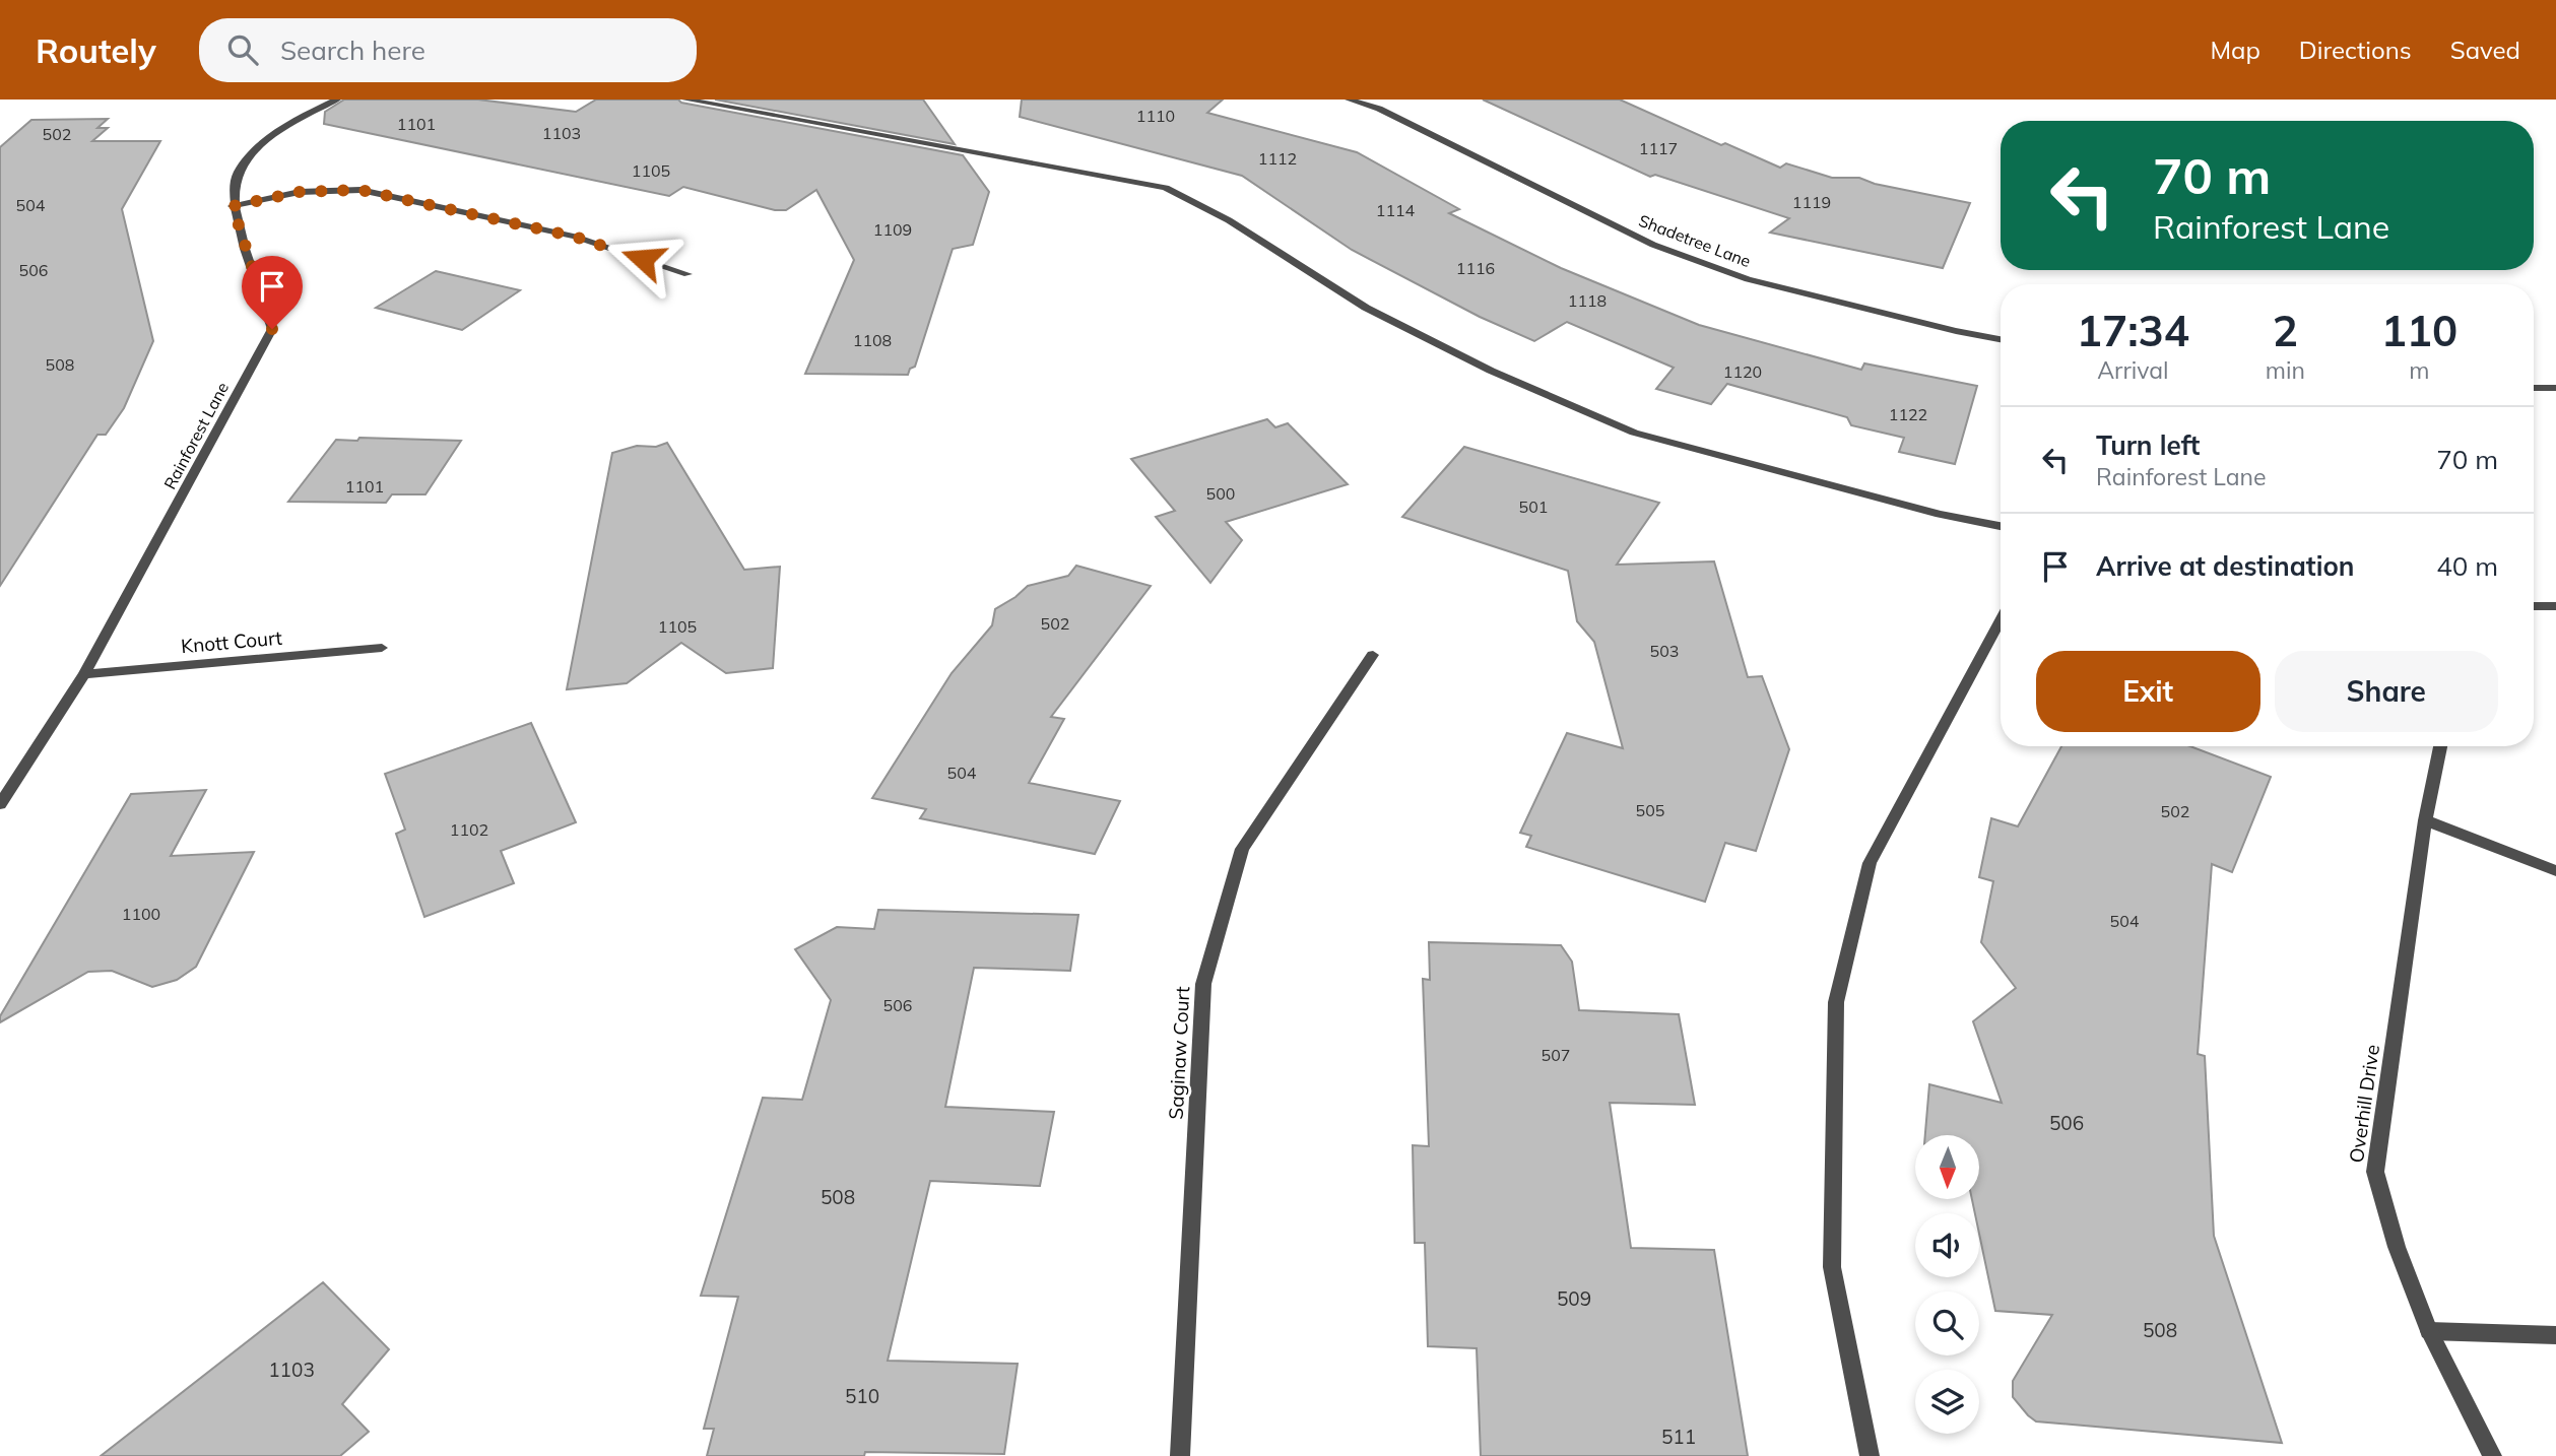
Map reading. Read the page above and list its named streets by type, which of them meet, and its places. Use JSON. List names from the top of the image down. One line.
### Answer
{"streets":{"street":["Shadetree Lane","Rainforest Lane","Knott Court","Saginaw Court","Overhill Drive"]},"crossings":[["Rainforest Lane","Knott Court"]],"house_numbers":["1110","1101","1103","502","1117","1112","1105","1119","504","1114","1109","1116","506","1118","1108","508","1120","1122","1101","500","501","502","1105","503","504","505","502","1102","1100","504","506","507","506","508","509","508","1103","510","511"],"north":"bottom","page":{"header":"Routely","search":"Search here","nav":["Map","Directions","Saved"],"turn":["70 m","Rainforest Lane"],"eta":["17:34","Arrival","2","min","110","m"],"list":[{"name":"Turn left","note":"Rainforest Lane","value":"70 m"},{"name":"Arrive at destination","value":"40 m"}],"buttons":["Exit","Share"]}}
